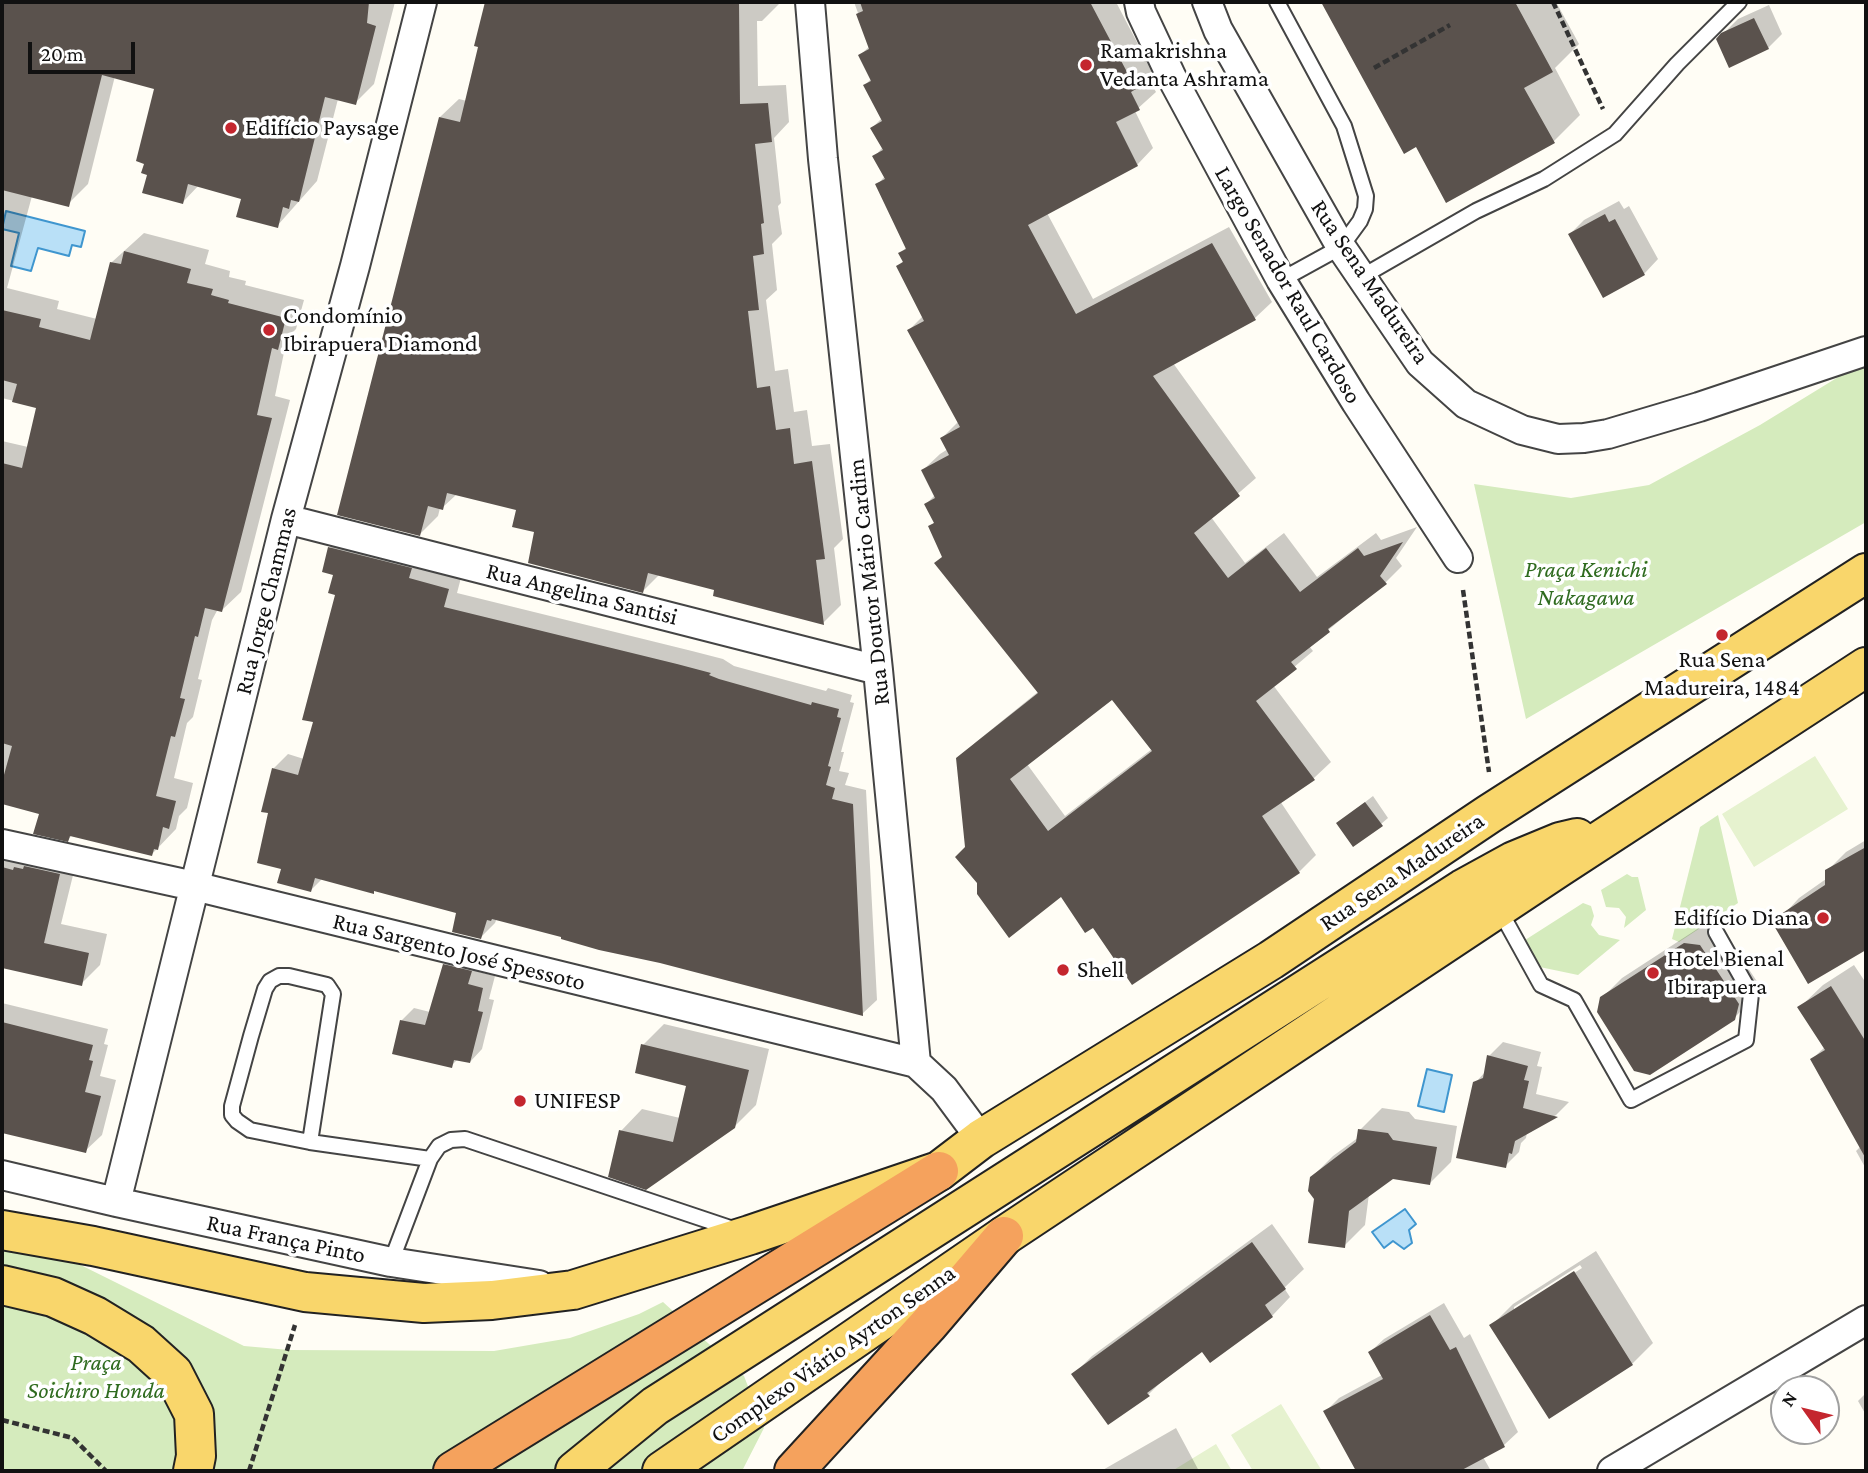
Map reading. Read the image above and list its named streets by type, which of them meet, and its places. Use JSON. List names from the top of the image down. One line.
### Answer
{"streets":{"main road":["Rua Sena Madureira","Complexo Viário Ayrton Senna"],"street":["Largo Senador Raul Cardoso","Rua Doutor Mário Cardim","Rua Angelina Santisi","Rua Jorge Chammas","Rua Sargento José Spessoto","Rua França Pinto"]},"crossings":[["Rua Sena Madureira","Rua França Pinto"],["Rua Doutor Mário Cardim","Rua Angelina Santisi"],["Rua Doutor Mário Cardim","Rua Sargento José Spessoto"],["Rua Angelina Santisi","Rua Jorge Chammas"],["Rua Jorge Chammas","Rua Sargento José Spessoto"],["Rua Jorge Chammas","Rua França Pinto"]],"parks":["Praça Kenichi Nakagawa","Praça Soichiro Honda"],"places":["Ramakrishna Vedanta Ashrama","Edifício Paysage","Condomínio Ibirapuera Diamond","Rua Sena Madureira, 1484","Edifício Diana","Shell","Hotel Bienal Ibirapuera","UNIFESP"],"scale_bar":"20 m","north":"top left"}
